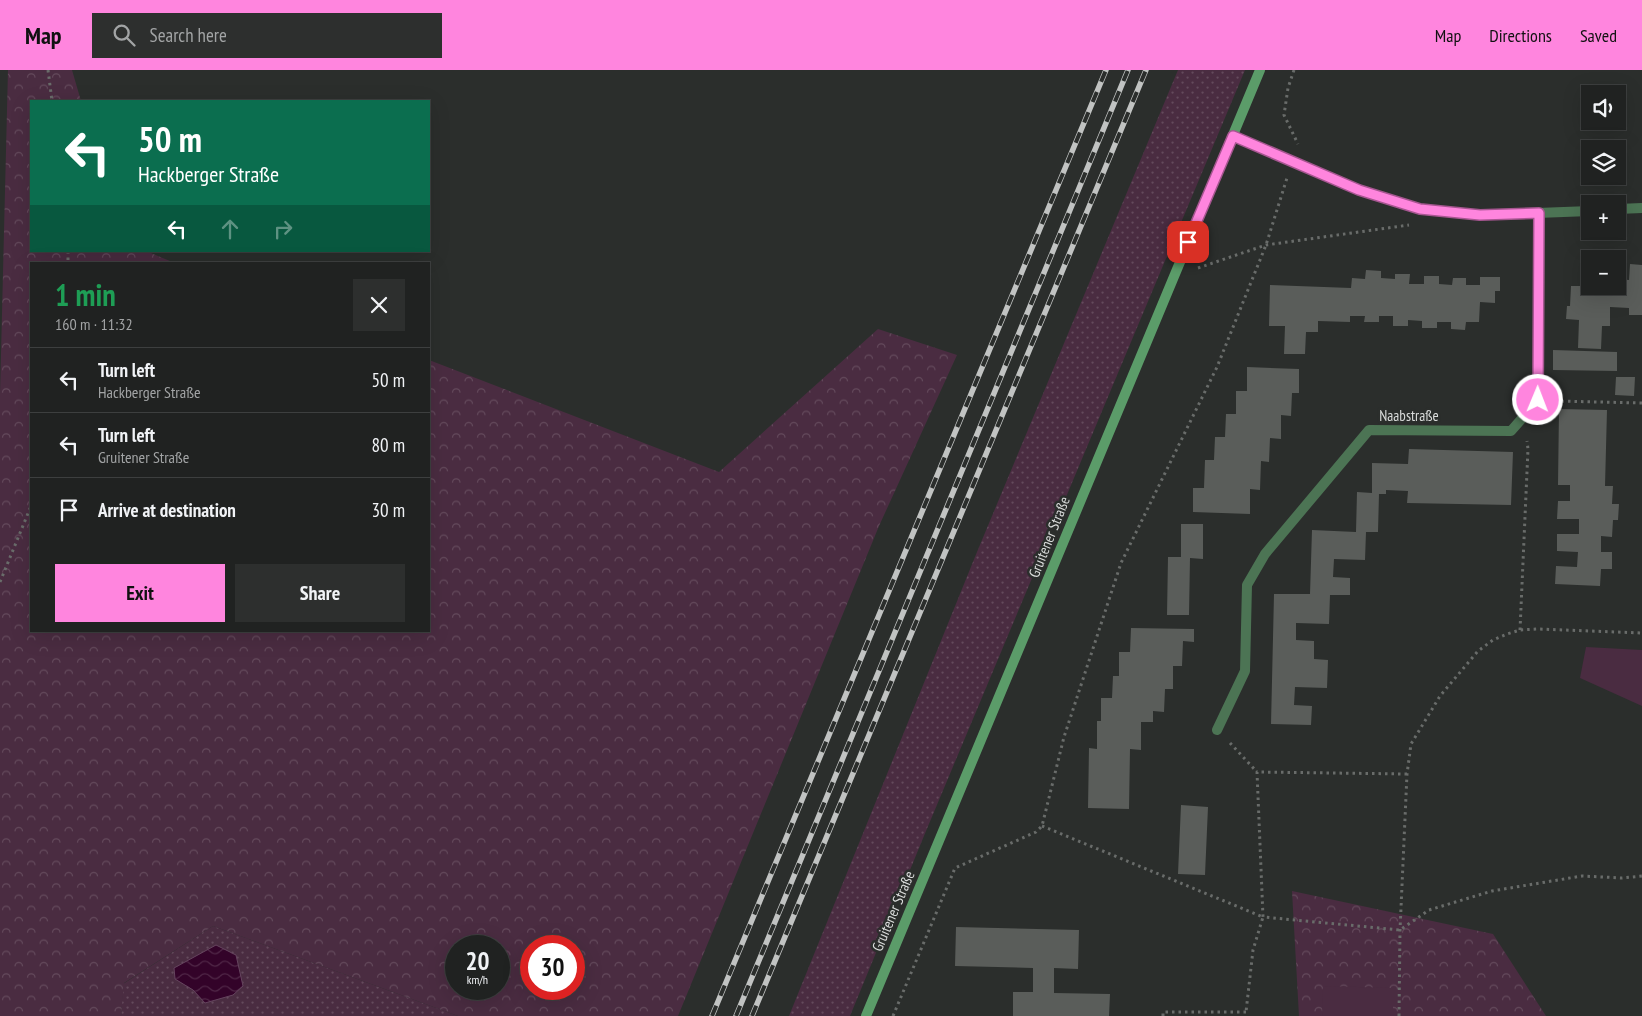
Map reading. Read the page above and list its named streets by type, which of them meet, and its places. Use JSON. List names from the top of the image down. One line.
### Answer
{"streets":{"main road":["Gruitener Straße"],"street":["Naabstraße"]},"page":{"header":"Map","search":"Search here","nav":["Map","Directions","Saved"],"map_buttons":["+","−"],"turn":["50 m","Hackberger Straße"],"heading":["1 min","160 m · 11:32"],"list":[{"name":"Turn left","note":"Hackberger Straße","value":"50 m"},{"name":"Turn left","note":"Gruitener Straße","value":"80 m"},{"name":"Arrive at destination","value":"30 m"}],"buttons":["Exit","Share"],"speed":"20 km/h","limit":"30"}}
